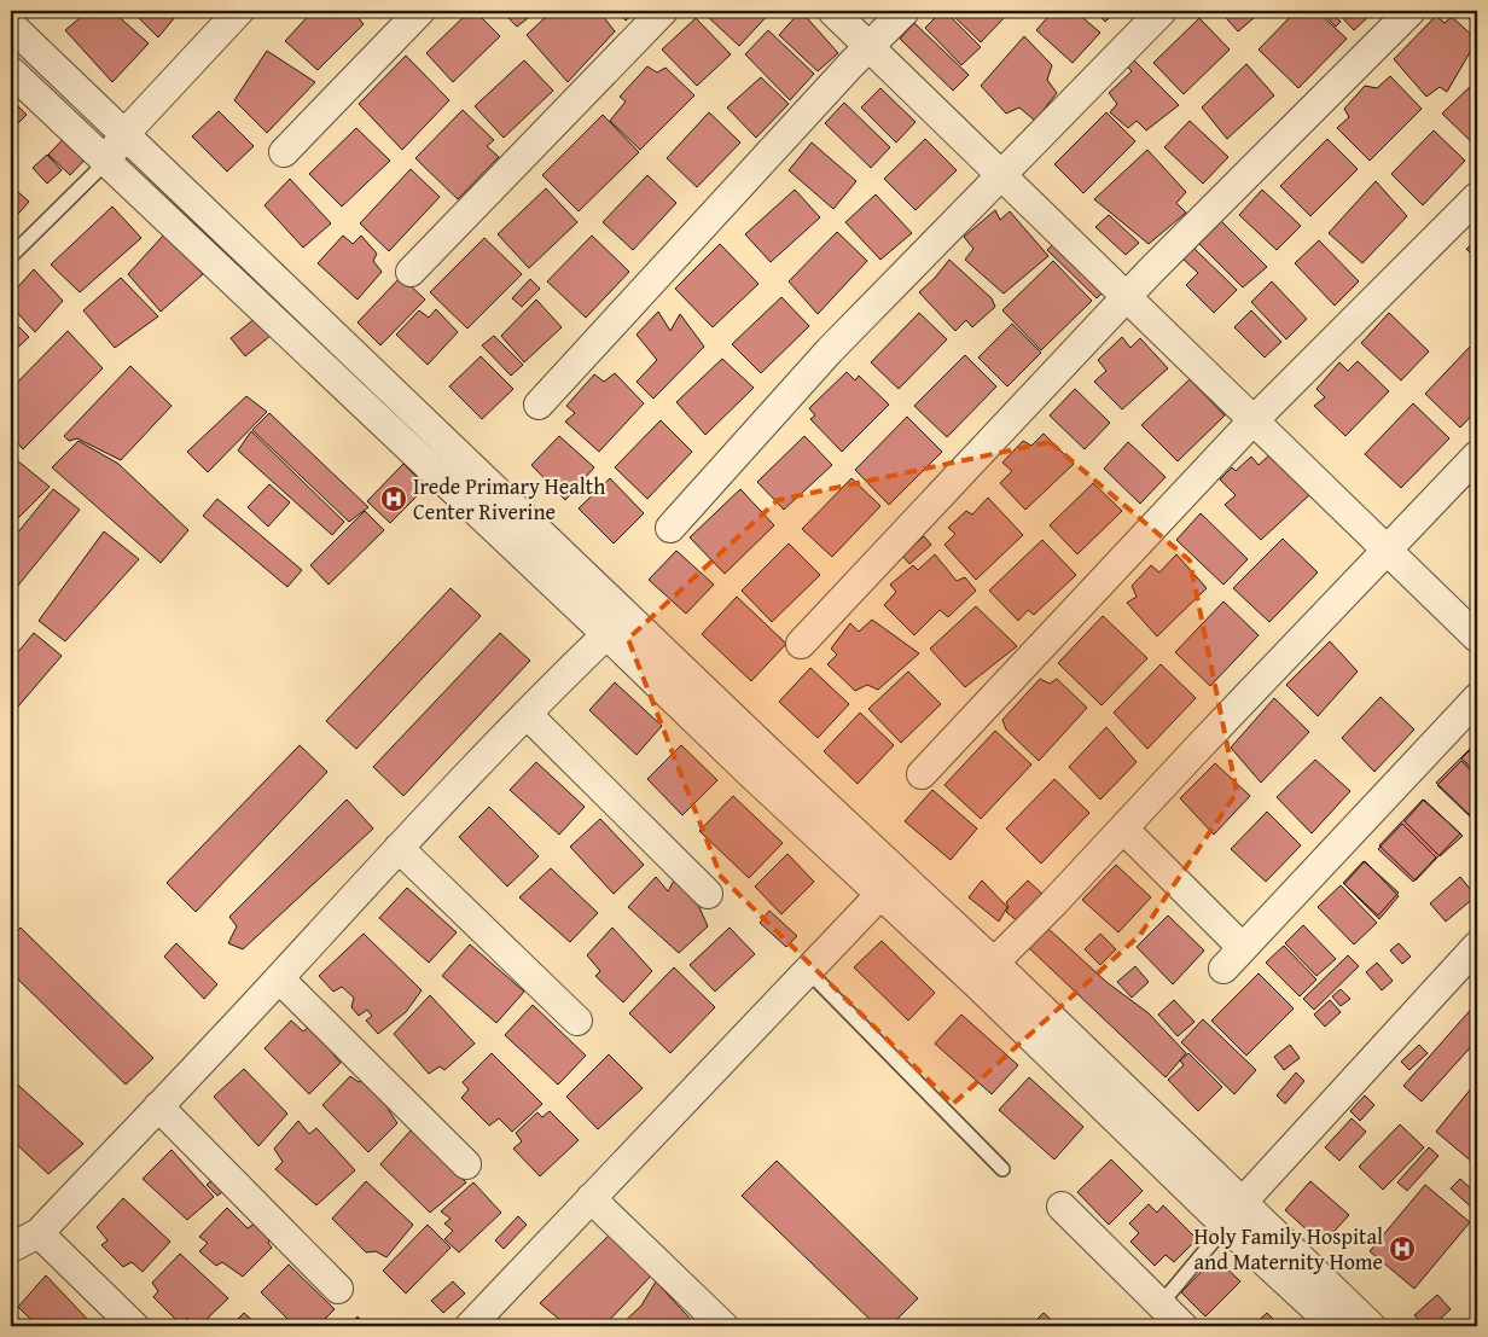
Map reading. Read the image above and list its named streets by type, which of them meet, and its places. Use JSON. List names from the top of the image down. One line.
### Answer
{"places":{"hospital":["Irede Primary Health Center Riverine","Holy Family Hospital and Maternity Home"]}}
